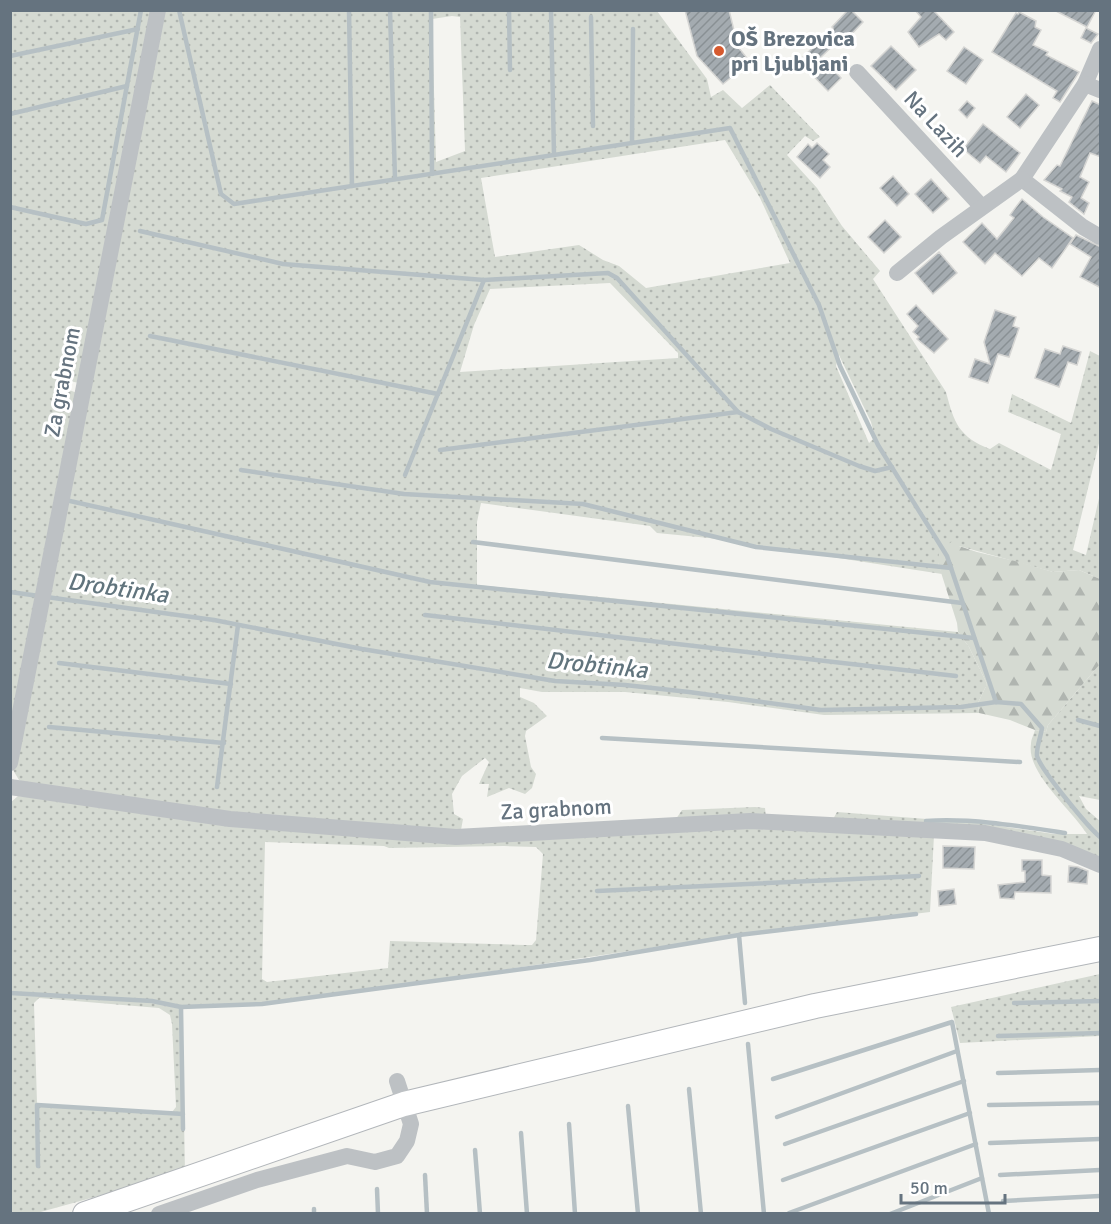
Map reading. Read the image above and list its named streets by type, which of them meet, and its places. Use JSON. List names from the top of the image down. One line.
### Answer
{"streets":{"street":["Na Lazih","Za grabnom"]},"water":["Drobtinka"],"places":["OŠ Brezovica pri Ljubljani"],"scale_bar":"50 m"}
